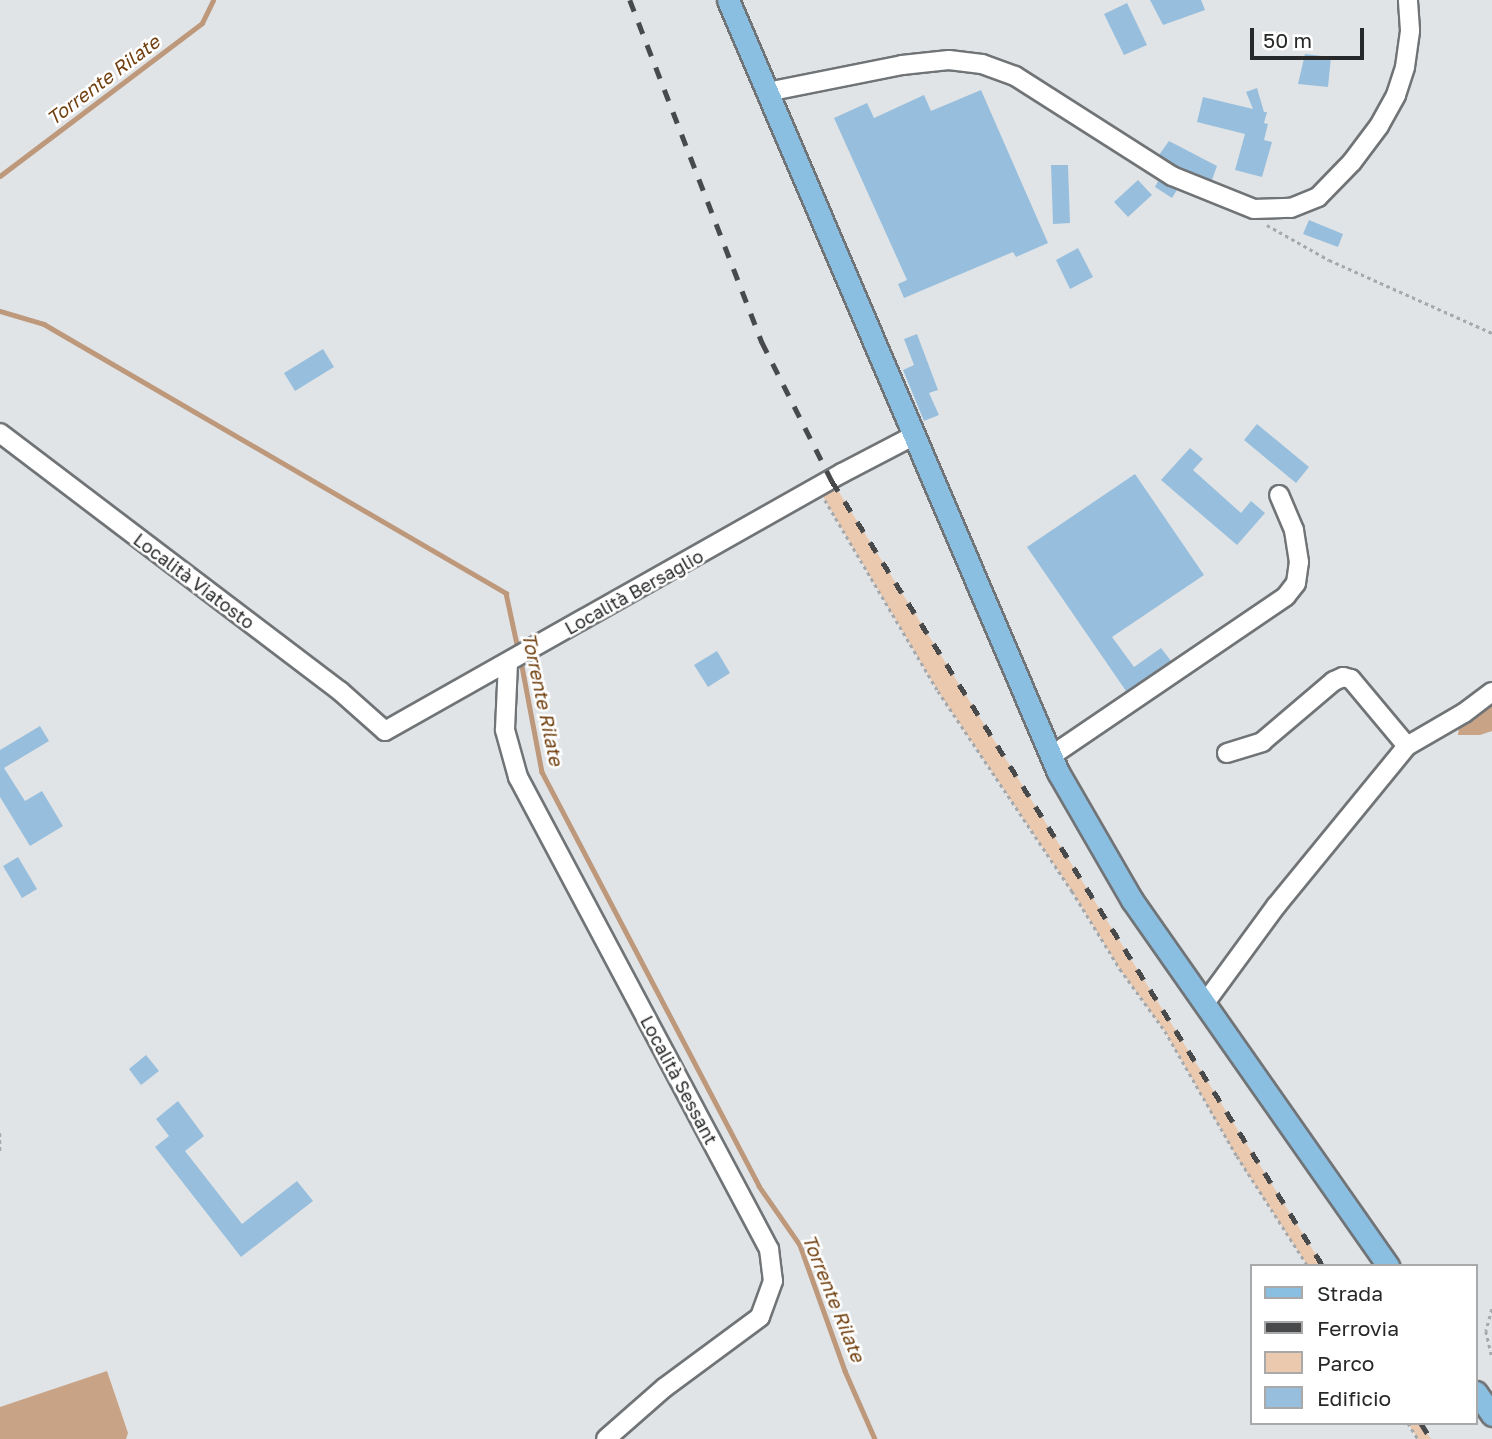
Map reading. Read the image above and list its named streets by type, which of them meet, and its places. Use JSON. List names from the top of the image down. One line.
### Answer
{"streets":{"street":["Località Viatosto","Località Bersaglio","Località Sessant"]},"crossings":[["Località Viatosto","Località Bersaglio"],["Località Bersaglio","Località Sessant"]],"water":["Torrente Rilate"],"legend":["Strada","Ferrovia","Parco","Edificio"],"scale_bar":"50 m"}
